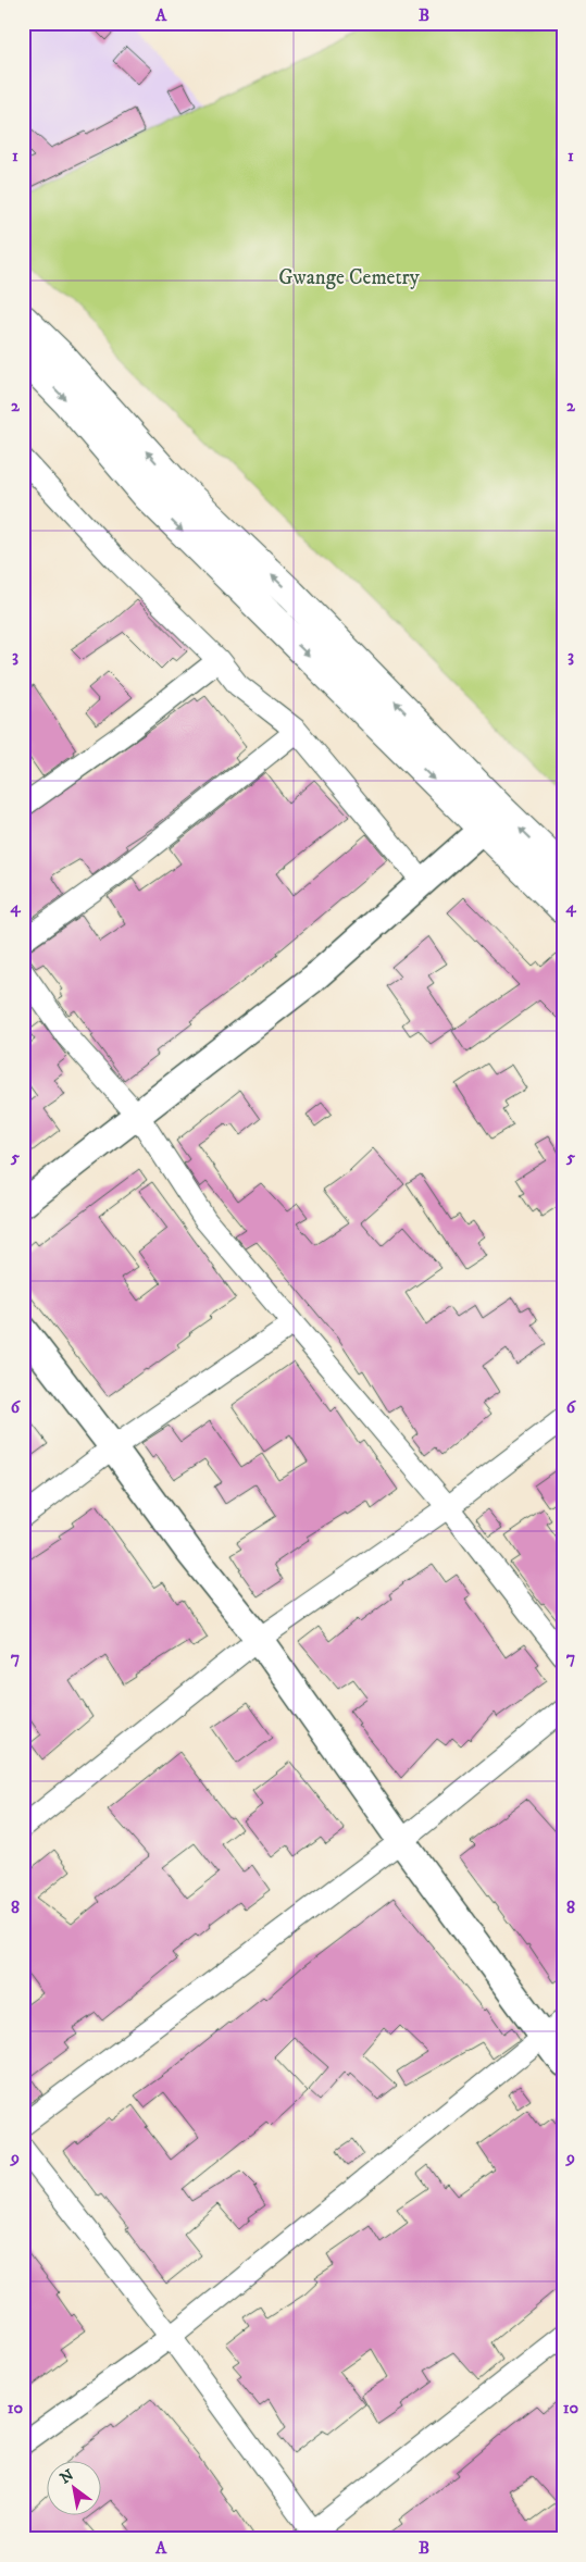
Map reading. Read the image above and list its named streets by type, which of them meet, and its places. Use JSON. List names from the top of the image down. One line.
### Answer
{"parks":["Gwange Cemetry"],"north":"top left","grid":{"columns":["A","B"],"rows":["1","2","3","4","5","6","7","8","9","10"]}}
